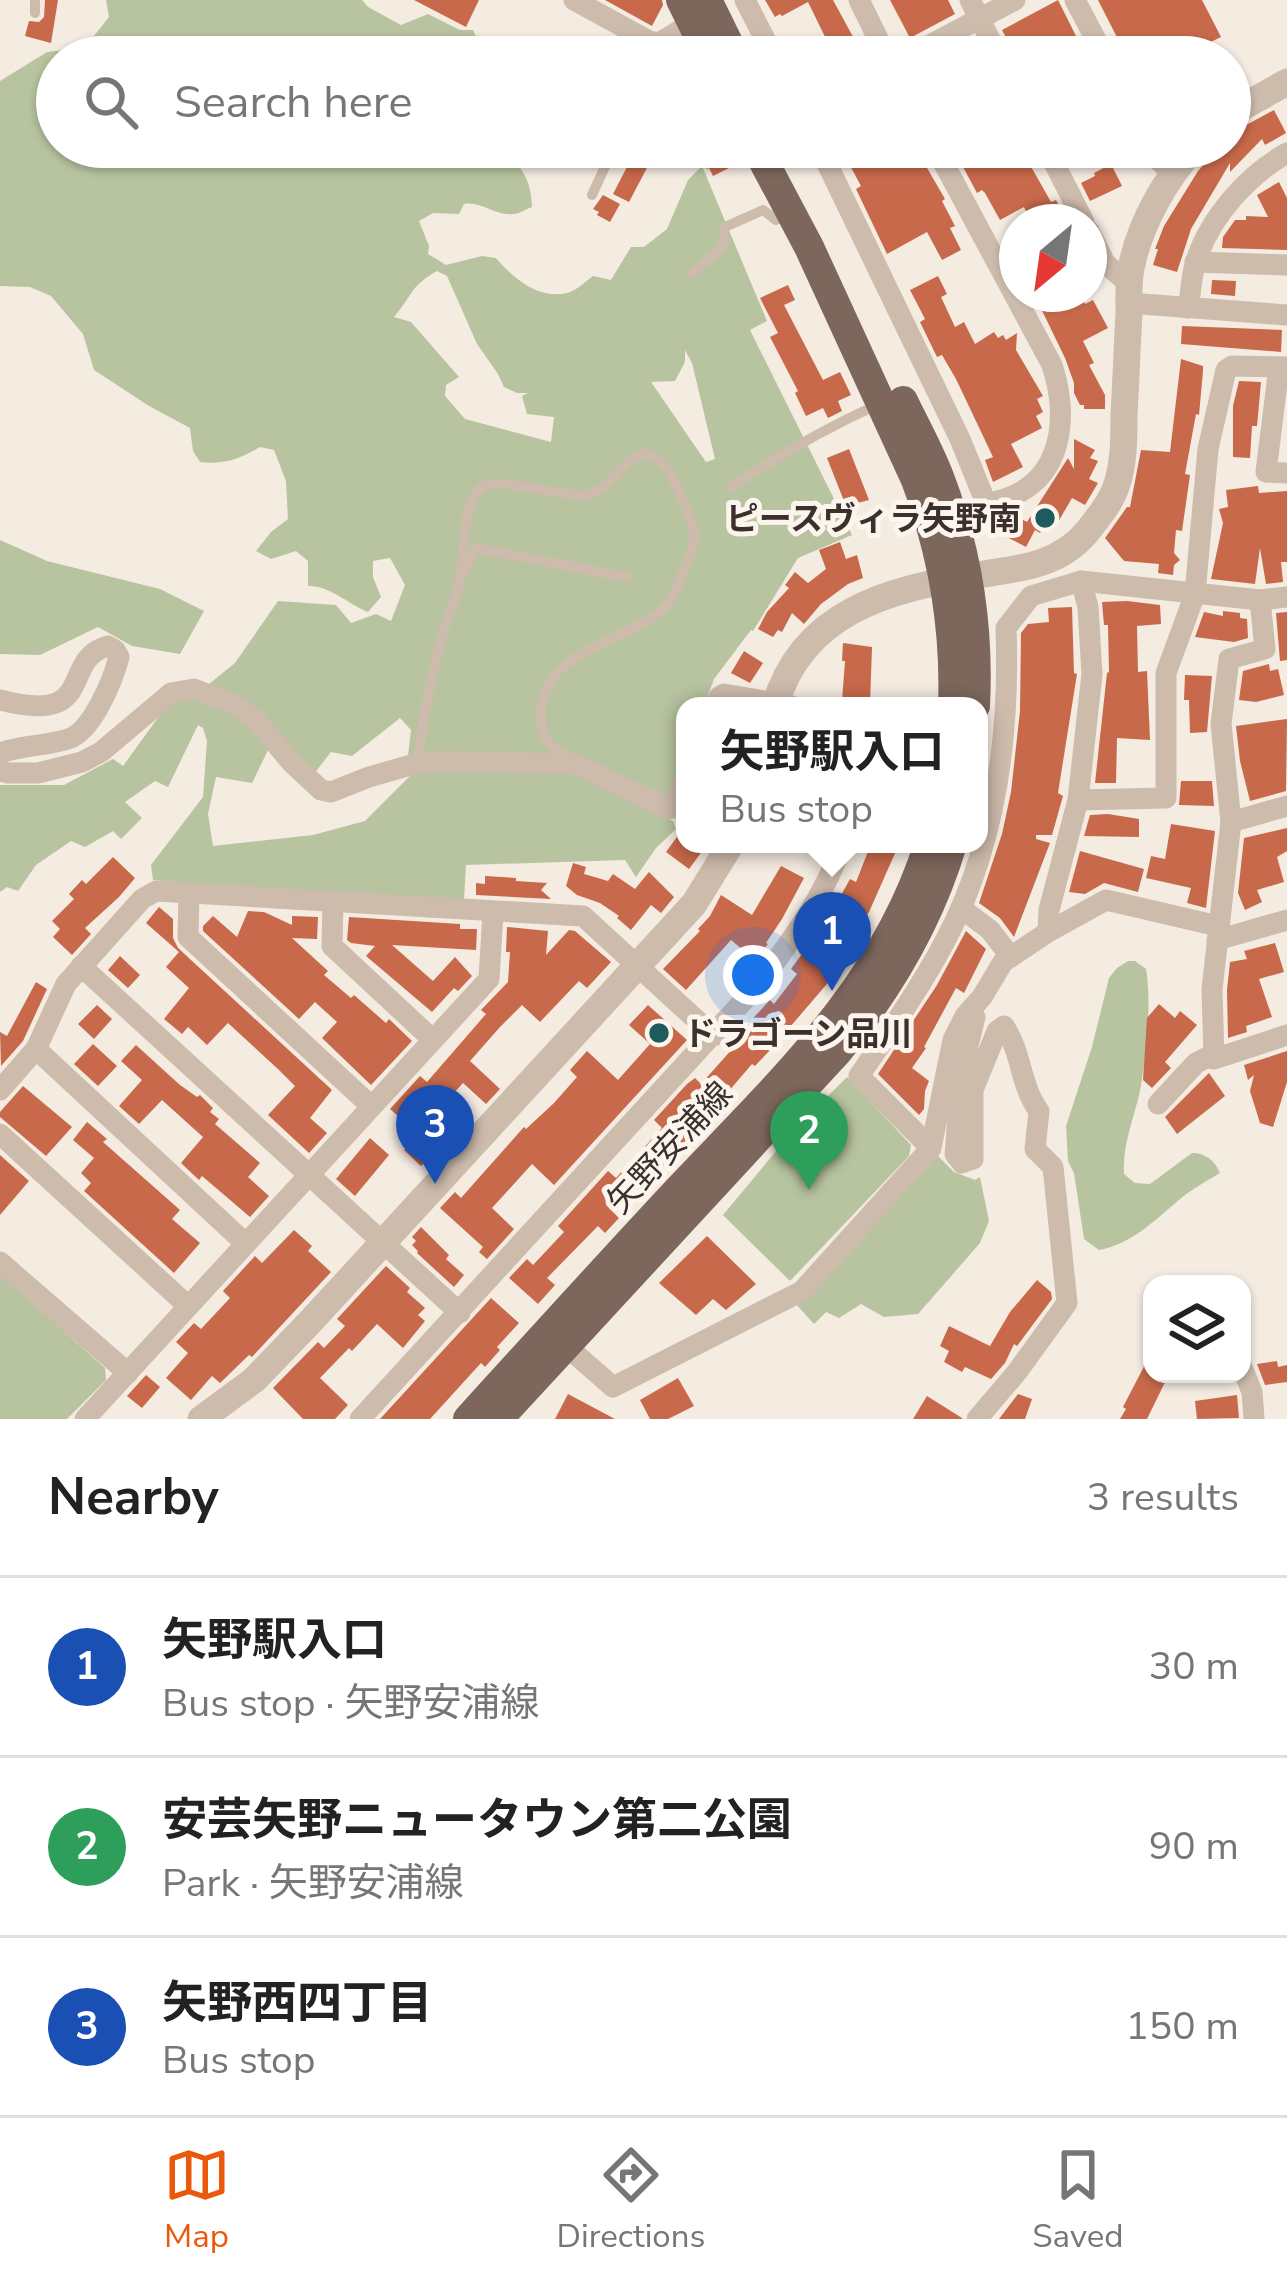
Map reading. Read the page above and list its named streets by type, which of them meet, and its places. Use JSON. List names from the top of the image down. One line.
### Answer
{"streets":{"main road":["矢野安浦線"]},"places":["ピースヴィラ矢野南","ドラゴーン品川"],"north":"bottom left","page":{"search":"Search here","popup":["矢野駅入口","Bus stop"],"pins":["1","3","2"],"heading":["Nearby","3 results"],"list":[{"mark":"1","name":"矢野駅入口","note":"Bus stop · 矢野安浦線","value":"30 m"},{"mark":"2","name":"安芸矢野ニュータウン第二公園","note":"Park · 矢野安浦線","value":"90 m"},{"mark":"3","name":"矢野西四丁目","note":"Bus stop","value":"150 m"}],"nav":["Map","Directions","Saved"]}}
